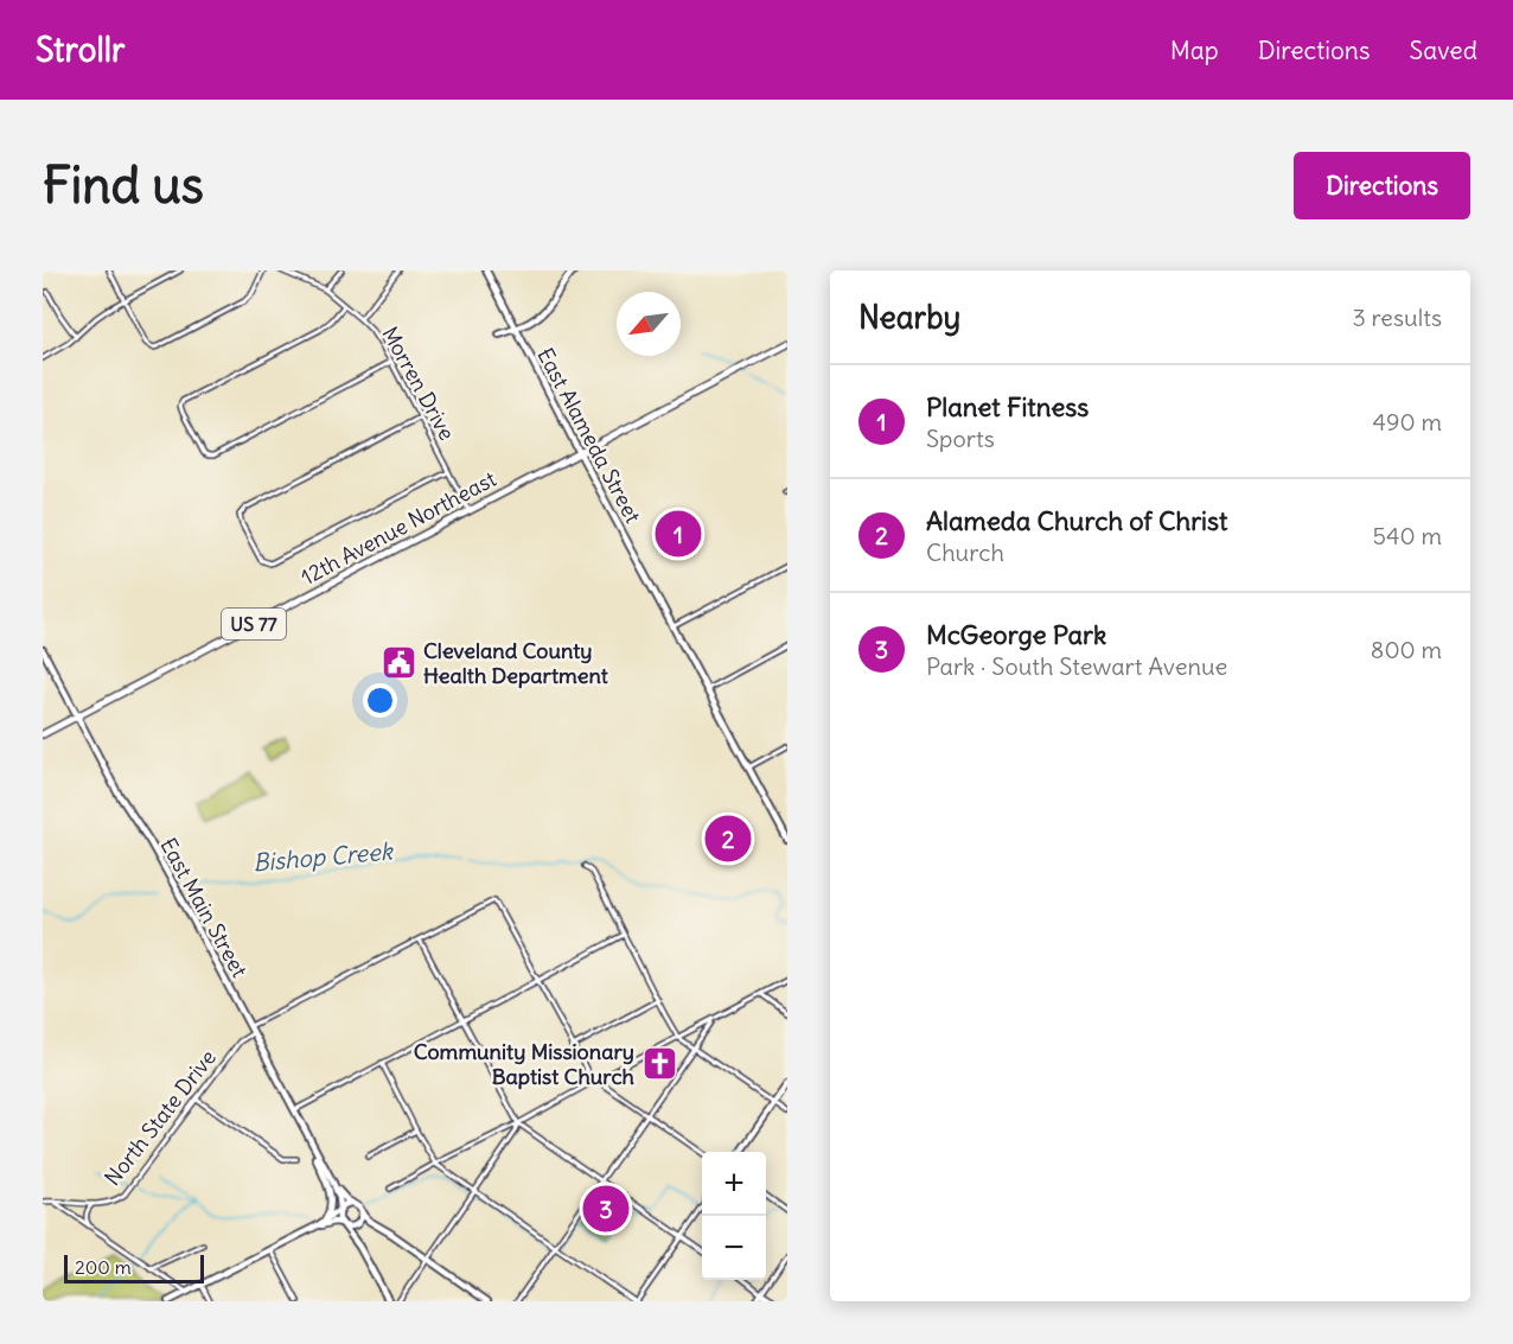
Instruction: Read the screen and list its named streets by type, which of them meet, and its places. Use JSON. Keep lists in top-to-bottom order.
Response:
{
  "streets": {
    "main road": ["12th Avenue Northeast", "US 77"],
    "street": [
      "Morren Drive",
      "East Alameda Street",
      "East Main Street",
      "North State Drive"
    ]
  },
  "crossings": [
    ["Morren Drive", "12th Avenue Northeast"],
    ["East Alameda Street", "12th Avenue Northeast"],
    ["East Alameda Street", "US 77"],
    ["12th Avenue Northeast", "US 77"],
    ["12th Avenue Northeast", "East Main Street"],
    ["East Main Street", "North State Drive"]
  ],
  "water": ["Bishop Creek"],
  "places": {
    "public building": ["Cleveland County Health Department"],
    "church": ["Community Missionary Baptist Church"]
  },
  "scale_bar": "200 m",
  "north": "bottom left",
  "page": {
    "header": "Strollr",
    "nav": ["Map", "Directions", "Saved"],
    "buttons": "Directions",
    "title": "Find us",
    "heading": ["Nearby", "3 results"],
    "list": [
      {
        "mark": "1",
        "name": "Planet Fitness",
        "note": "Sports",
        "value": "490 m"
      },
      {
        "mark": "2",
        "name": "Alameda Church of Christ",
        "note": "Church",
        "value": "540 m"
      },
      {
        "mark": "3",
        "name": "McGeorge Park",
        "note": "Park · South Stewart Avenue",
        "value": "800 m"
      }
    ],
    "pins": ["1", "2", "3"],
    "map_buttons": ["+", "−"],
    "scale": "200 m"
  }
}
